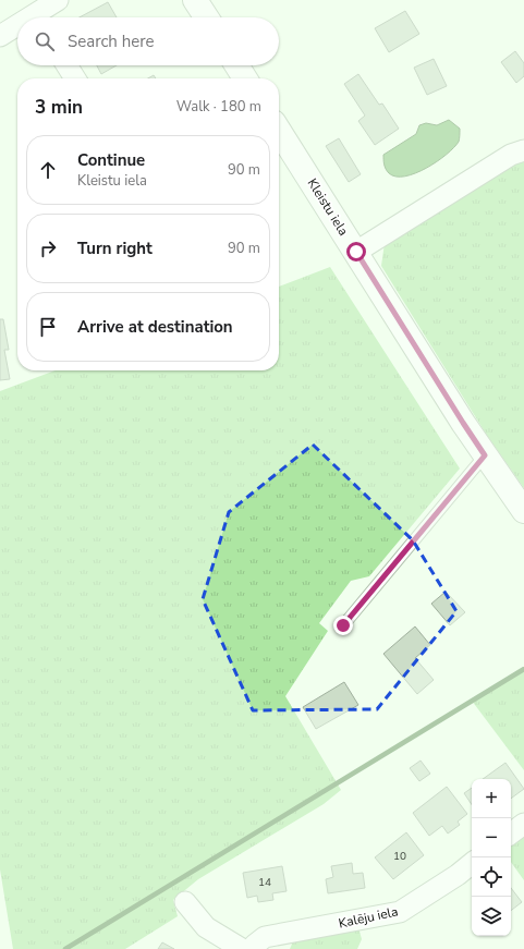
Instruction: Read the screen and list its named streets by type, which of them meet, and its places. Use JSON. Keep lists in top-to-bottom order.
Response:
{
  "streets": {
    "street": ["Kleistu iela", "Kalēju iela"]
  },
  "house_numbers": ["10", "14"],
  "page": {
    "search": "Search here",
    "heading": ["3 min", "Walk · 180 m"],
    "list": [
      ["Continue", "Kleistu iela", "90 m"],
      ["Turn right", "90 m"],
      "Arrive at destination"
    ],
    "map_buttons": ["+", "−"]
  }
}
